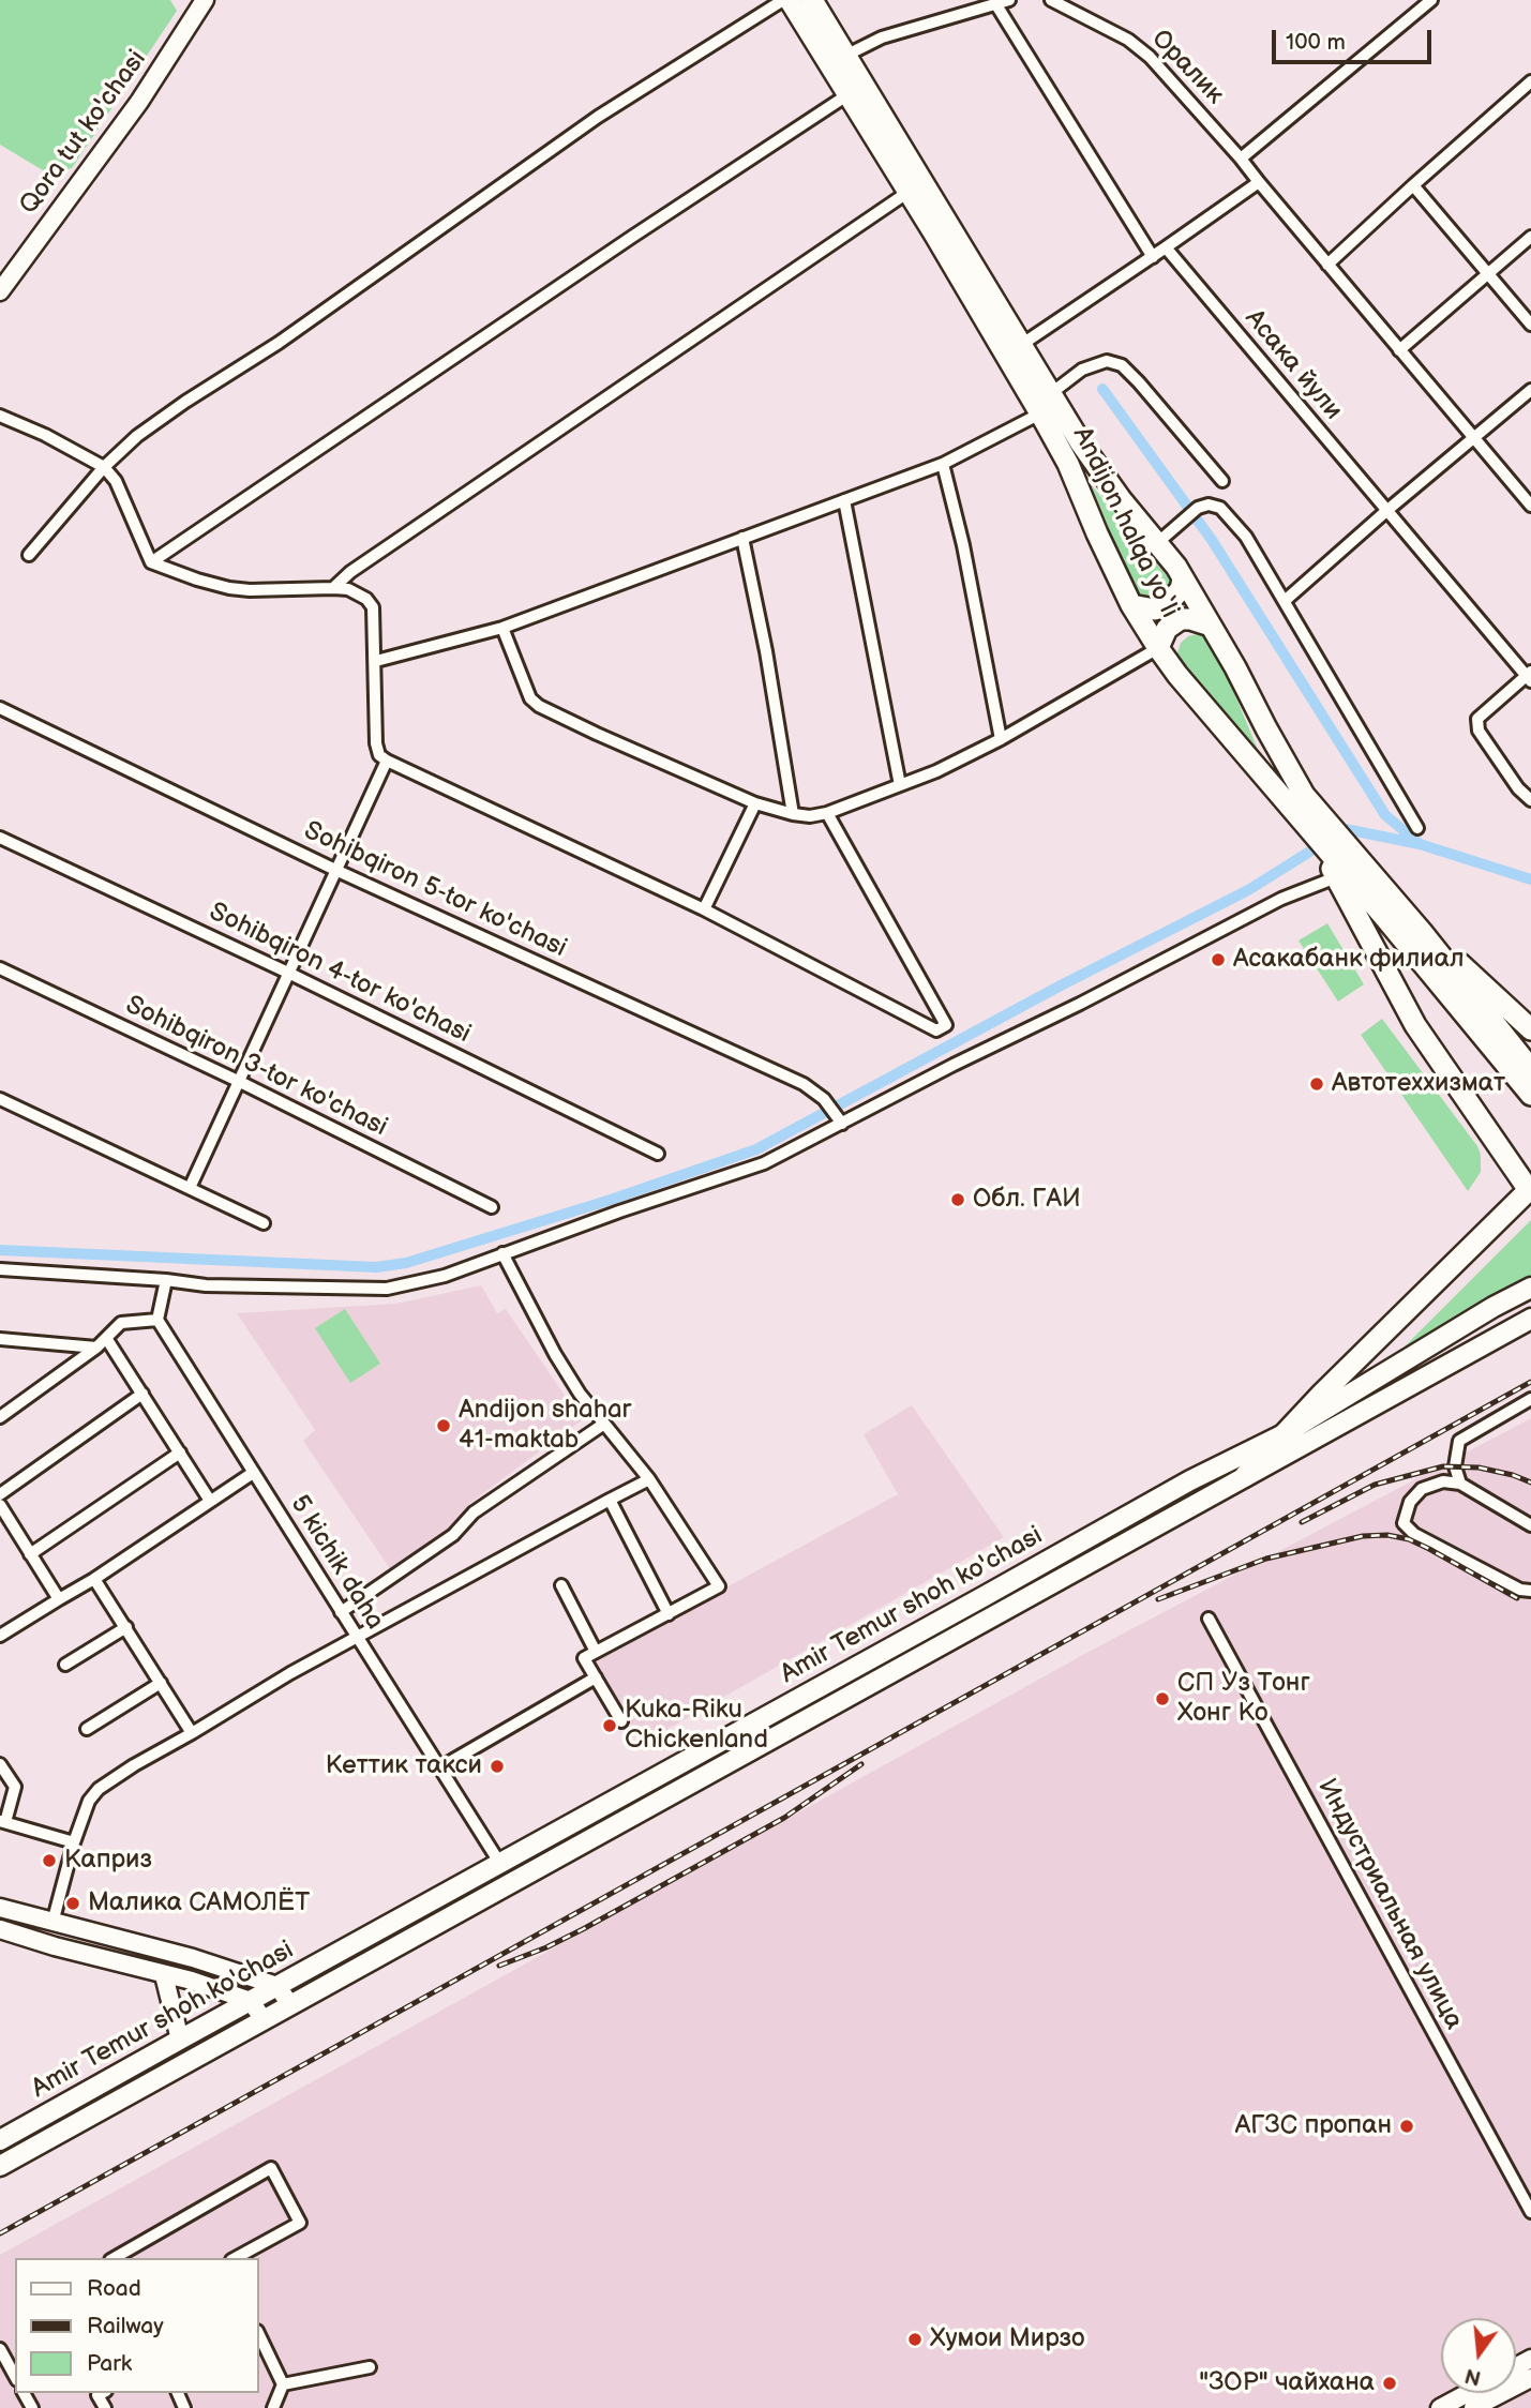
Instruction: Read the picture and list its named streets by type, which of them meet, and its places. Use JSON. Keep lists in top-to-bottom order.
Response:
{
  "streets": {
    "highway": ["Andijon halqa yo‘li"],
    "main road": ["Qora tut ko'chasi", "Amir Temur shoh ko'chasi"],
    "street": [
      "Оралик",
      "Асака йули",
      "Sohibqiron 5-tor ko'chasi",
      "Sohibqiron 4-tor ko'chasi",
      "Sohibqiron 3-tor ko'chasi",
      "5 kichik daha",
      "Индустриальная улица"
    ]
  },
  "crossings": [
    ["5 kichik daha", "Amir Temur shoh ko'chasi"]
  ],
  "places": [
    "Асакабанк филиал",
    "Автотеххизмат",
    "Обл. ГАИ",
    "Andijon shahar 41-maktab",
    "СП Уз Тонг Хонг Ко",
    "Kuka-Riku Chickenland",
    "Кеттик такси",
    "Каприз",
    "Малика САМОЛЁТ",
    "АГЗС пропан",
    "Хумои Мирзо",
    "\"ЗОР\" чайхана"
  ],
  "legend": ["Road", "Railway", "Park"],
  "scale_bar": "100 m",
  "north": "bottom"
}
